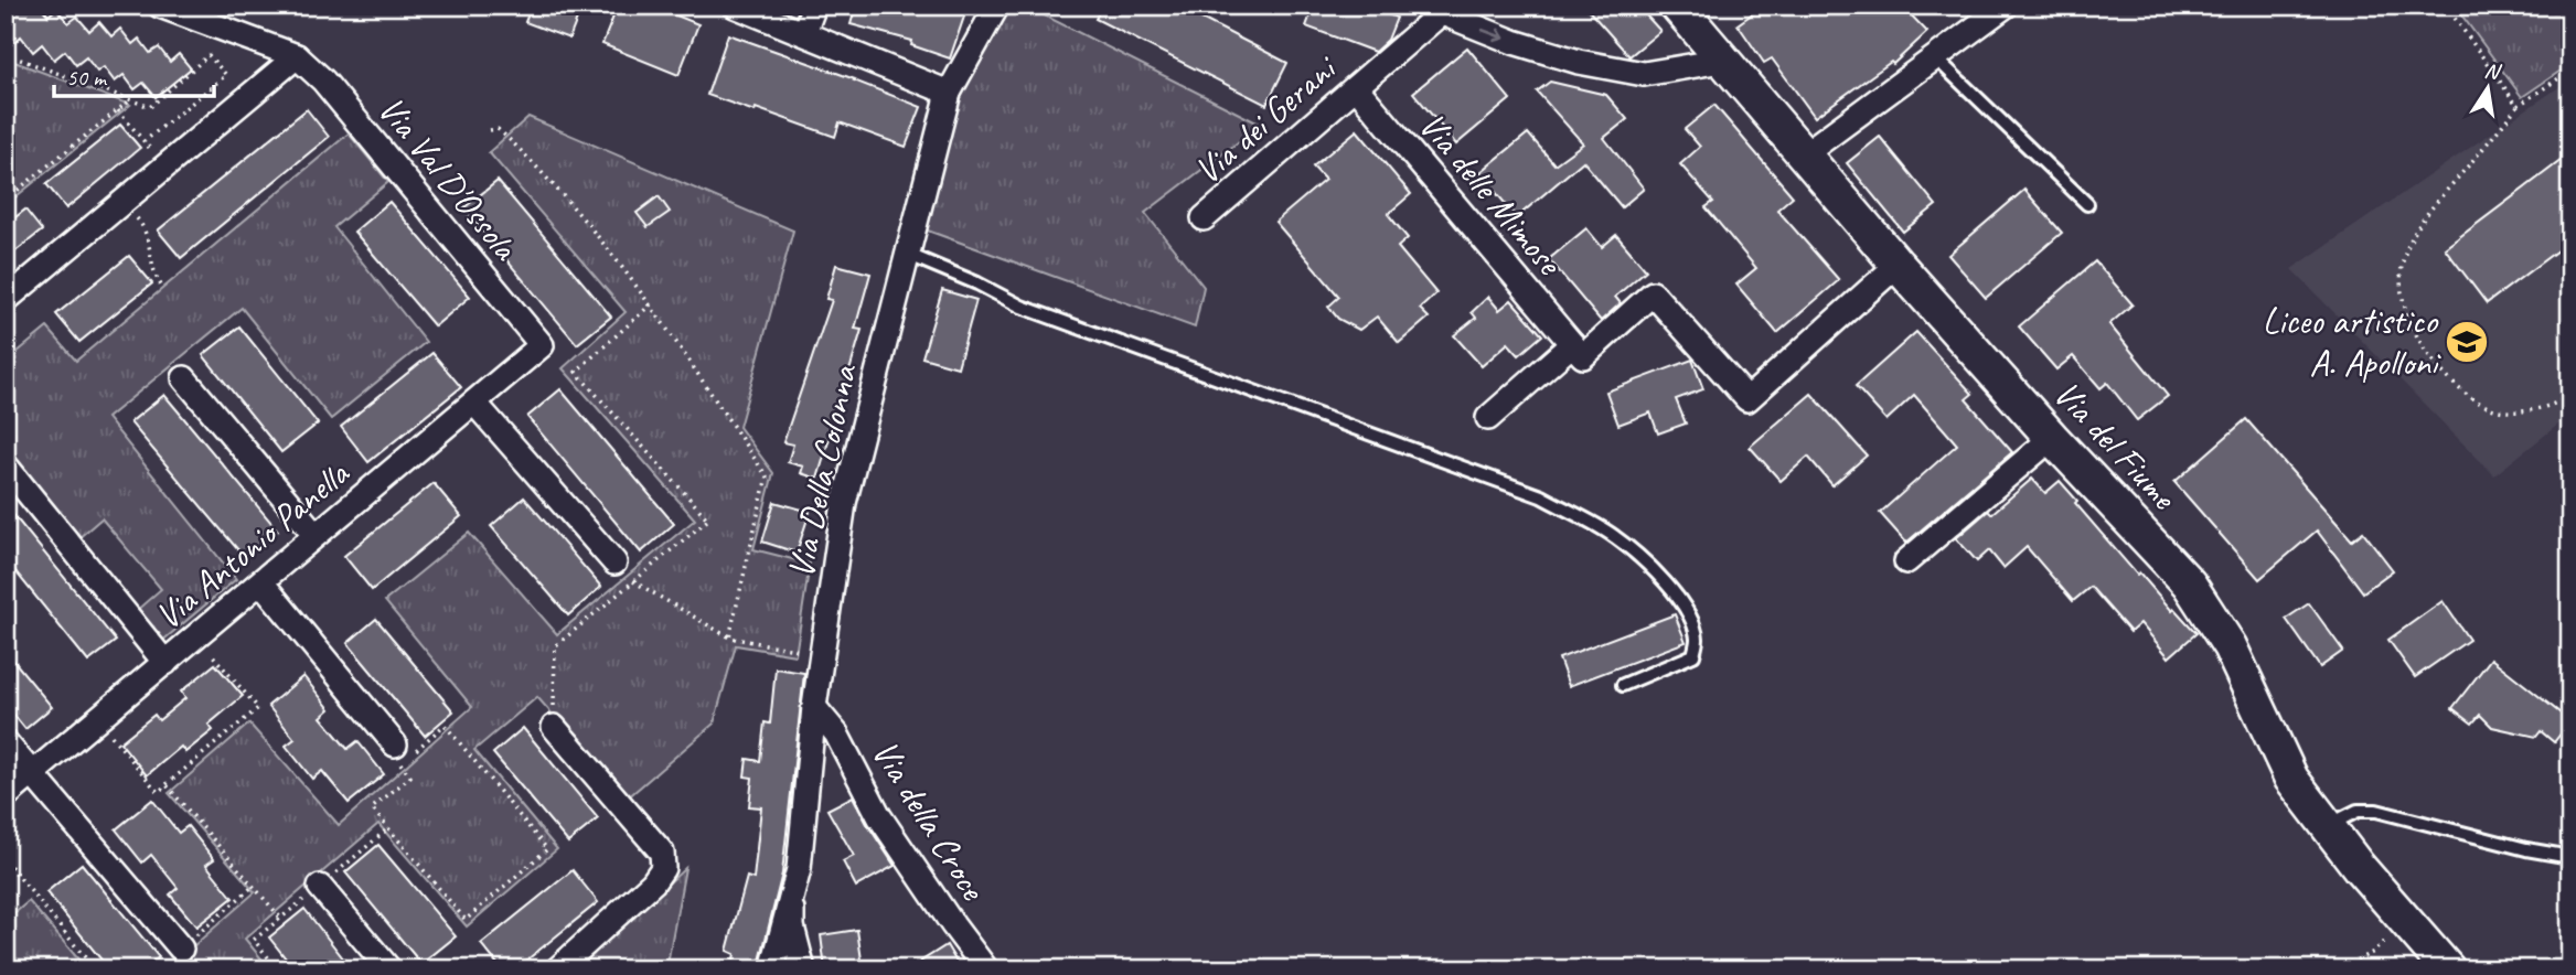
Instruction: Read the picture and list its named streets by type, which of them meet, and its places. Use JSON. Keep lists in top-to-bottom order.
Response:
{
  "streets": {
    "street": [
      "Via dei Gerani",
      "Via Val D'Ossola",
      "Via delle Mimose",
      "Via del Fiume",
      "Via Della Colonna",
      "Via Antonio Panella",
      "Via della Croce"
    ]
  },
  "crossings": [
    ["Via dei Gerani", "Via delle Mimose"],
    ["Via Val D'Ossola", "Via Antonio Panella"],
    ["Via Della Colonna", "Via della Croce"]
  ],
  "places": {
    "school or university": ["Liceo artistico A. Apolloni"]
  },
  "scale_bar": "50 m",
  "north": "top"
}
